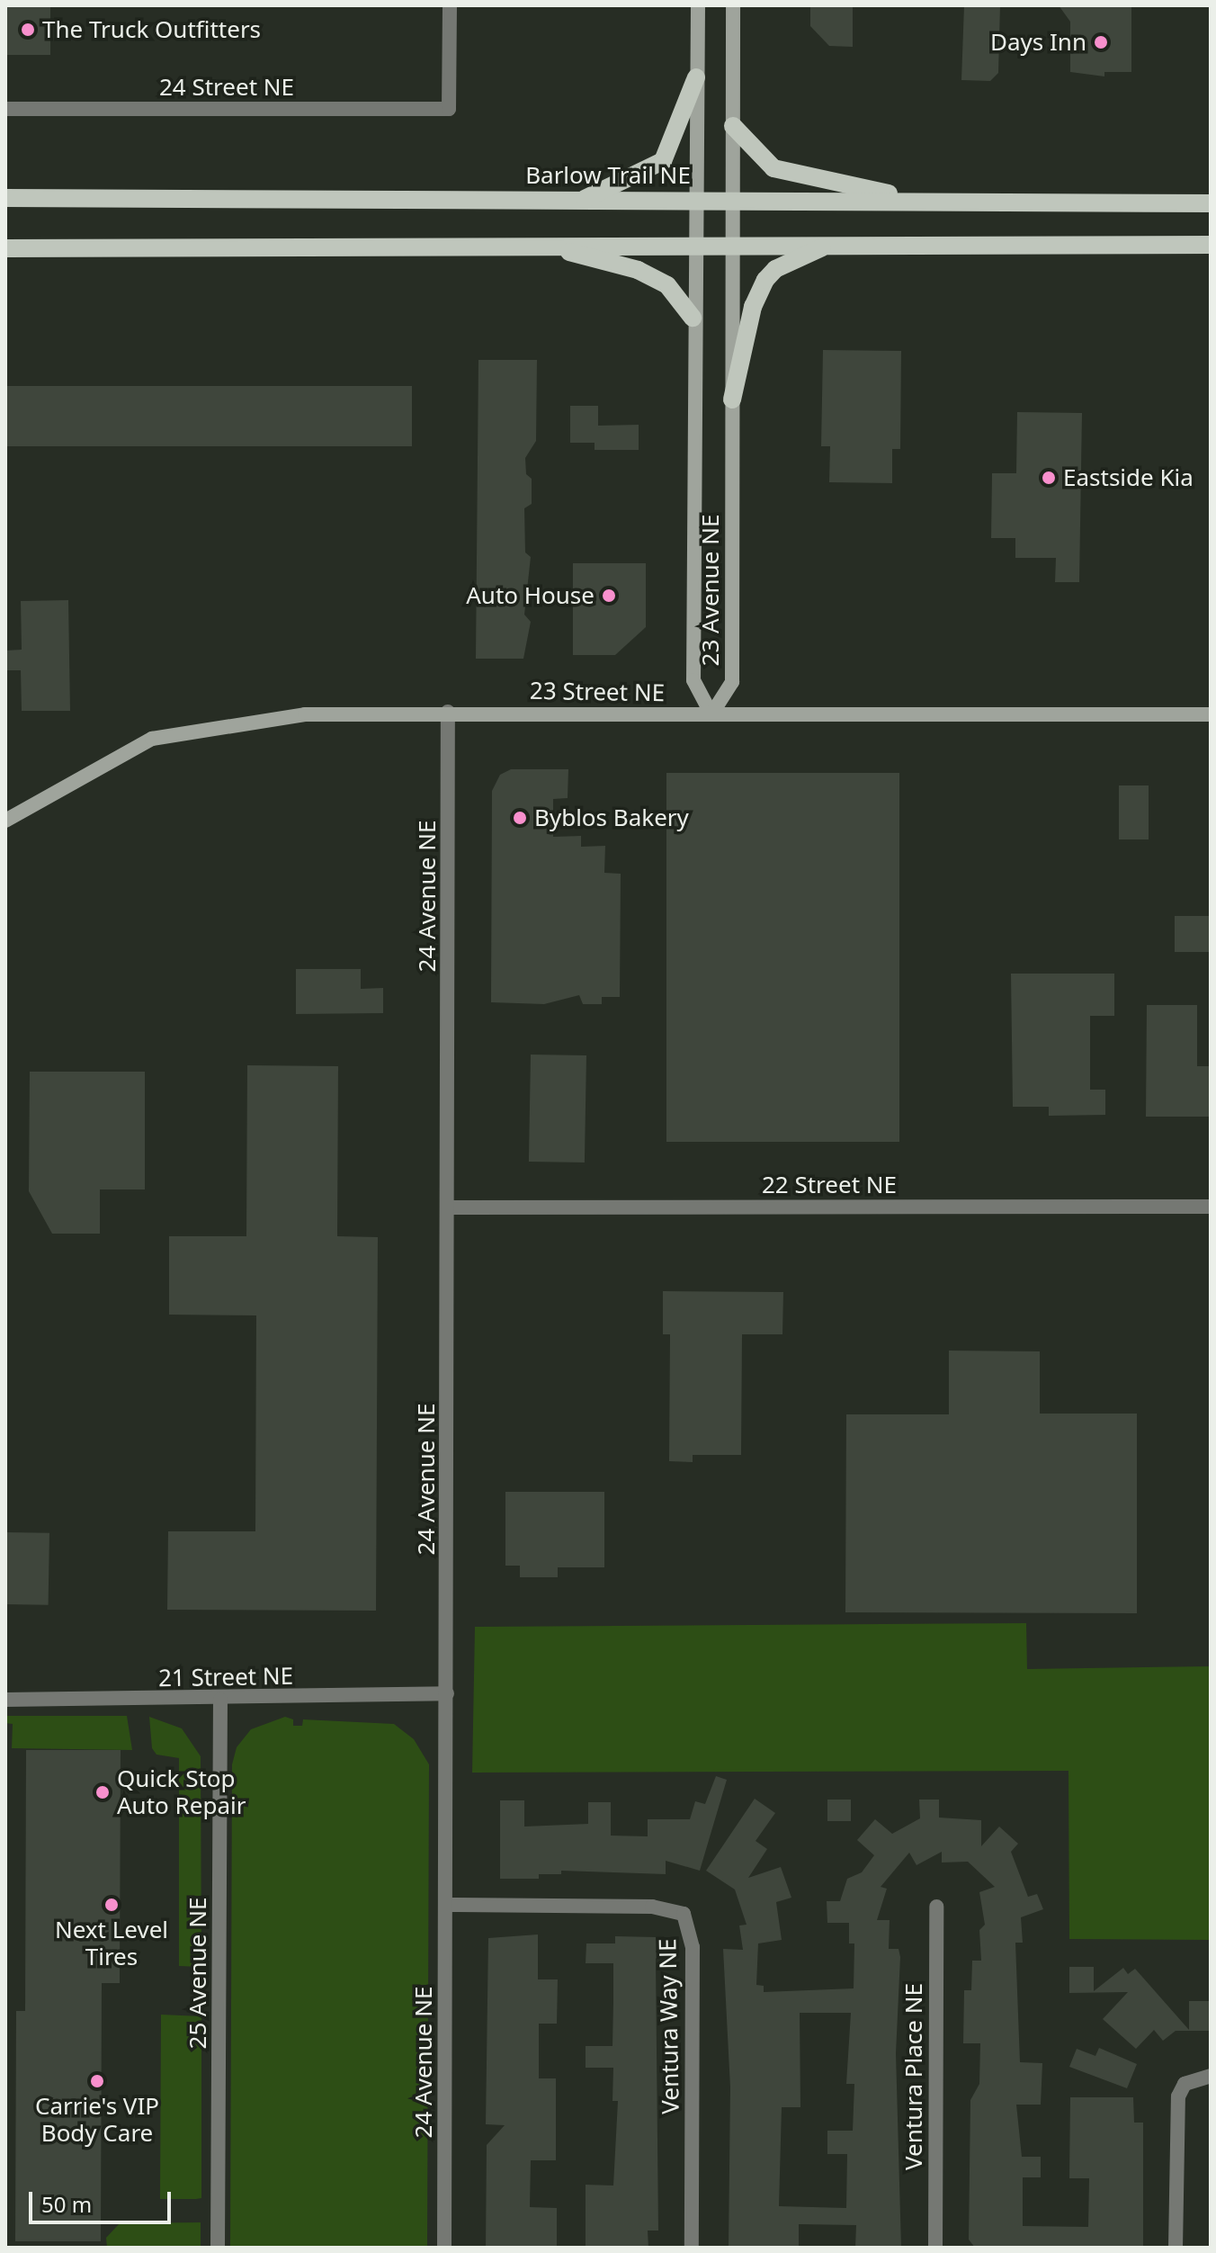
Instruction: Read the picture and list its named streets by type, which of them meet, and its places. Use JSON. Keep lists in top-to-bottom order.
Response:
{
  "streets": {
    "main road": ["Barlow Trail NE"],
    "street": [
      "24 Street NE",
      "23 Avenue NE",
      "23 Street NE",
      "24 Avenue NE",
      "22 Street NE",
      "21 Street NE",
      "25 Avenue NE",
      "Ventura Way NE",
      "Ventura Place NE"
    ]
  },
  "crossings": [
    ["Barlow Trail NE", "23 Avenue NE"],
    ["23 Avenue NE", "23 Street NE"],
    ["23 Street NE", "24 Avenue NE"],
    ["24 Avenue NE", "22 Street NE"],
    ["24 Avenue NE", "21 Street NE"],
    ["24 Avenue NE", "Ventura Way NE"],
    ["21 Street NE", "25 Avenue NE"]
  ],
  "places": [
    "The Truck Outfitters",
    "Days Inn",
    "Eastside Kia",
    "Auto House",
    "Byblos Bakery",
    "Quick Stop Auto Repair",
    "Next Level Tires",
    "Carrie's VIP Body Care"
  ],
  "scale_bar": "50 m"
}
